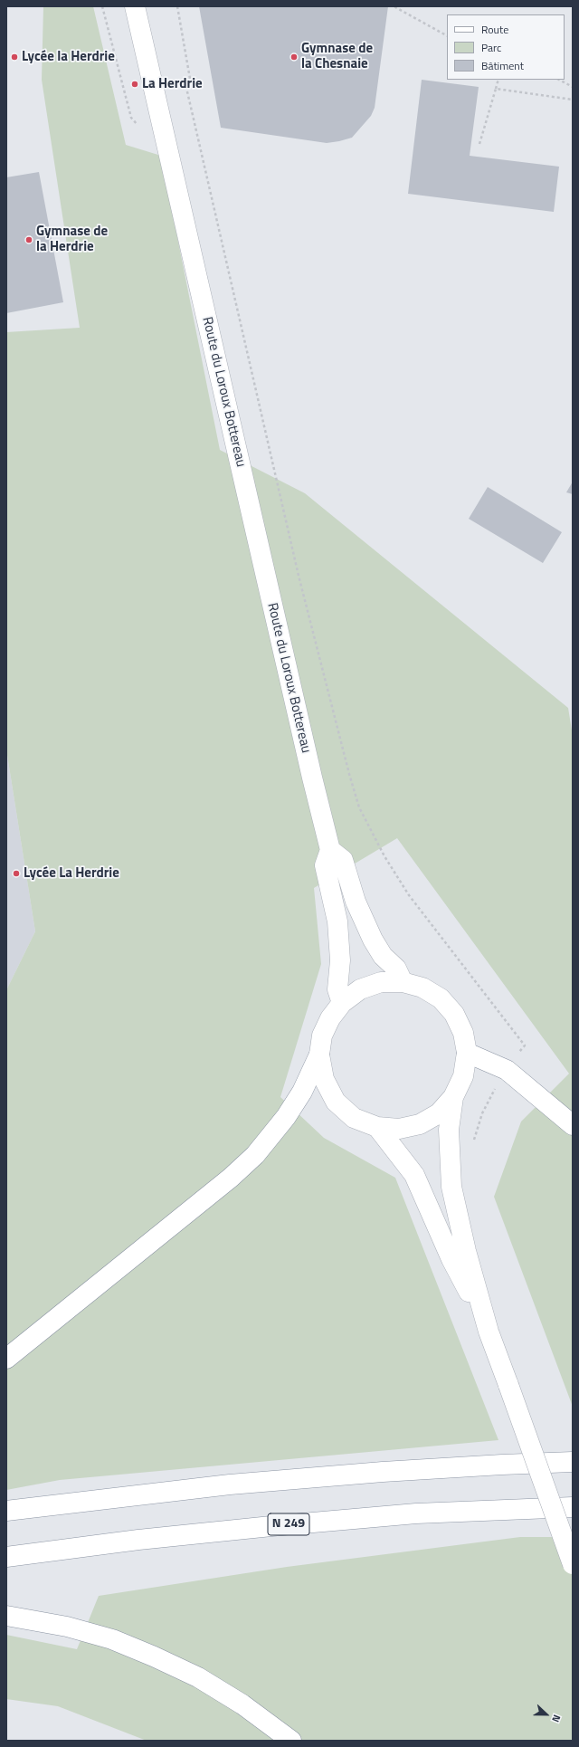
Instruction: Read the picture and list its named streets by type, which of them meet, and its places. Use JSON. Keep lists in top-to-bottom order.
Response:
{
  "streets": {
    "main road": ["Route du Loroux Bottereau", "N 249"]
  },
  "places": [
    "Lycée la Herdrie",
    "Gymnase de la Chesnaie",
    "La Herdrie",
    "Gymnase de la Herdrie",
    "Lycée La Herdrie"
  ],
  "legend": ["Route", "Parc", "Bâtiment"],
  "north": "right"
}
